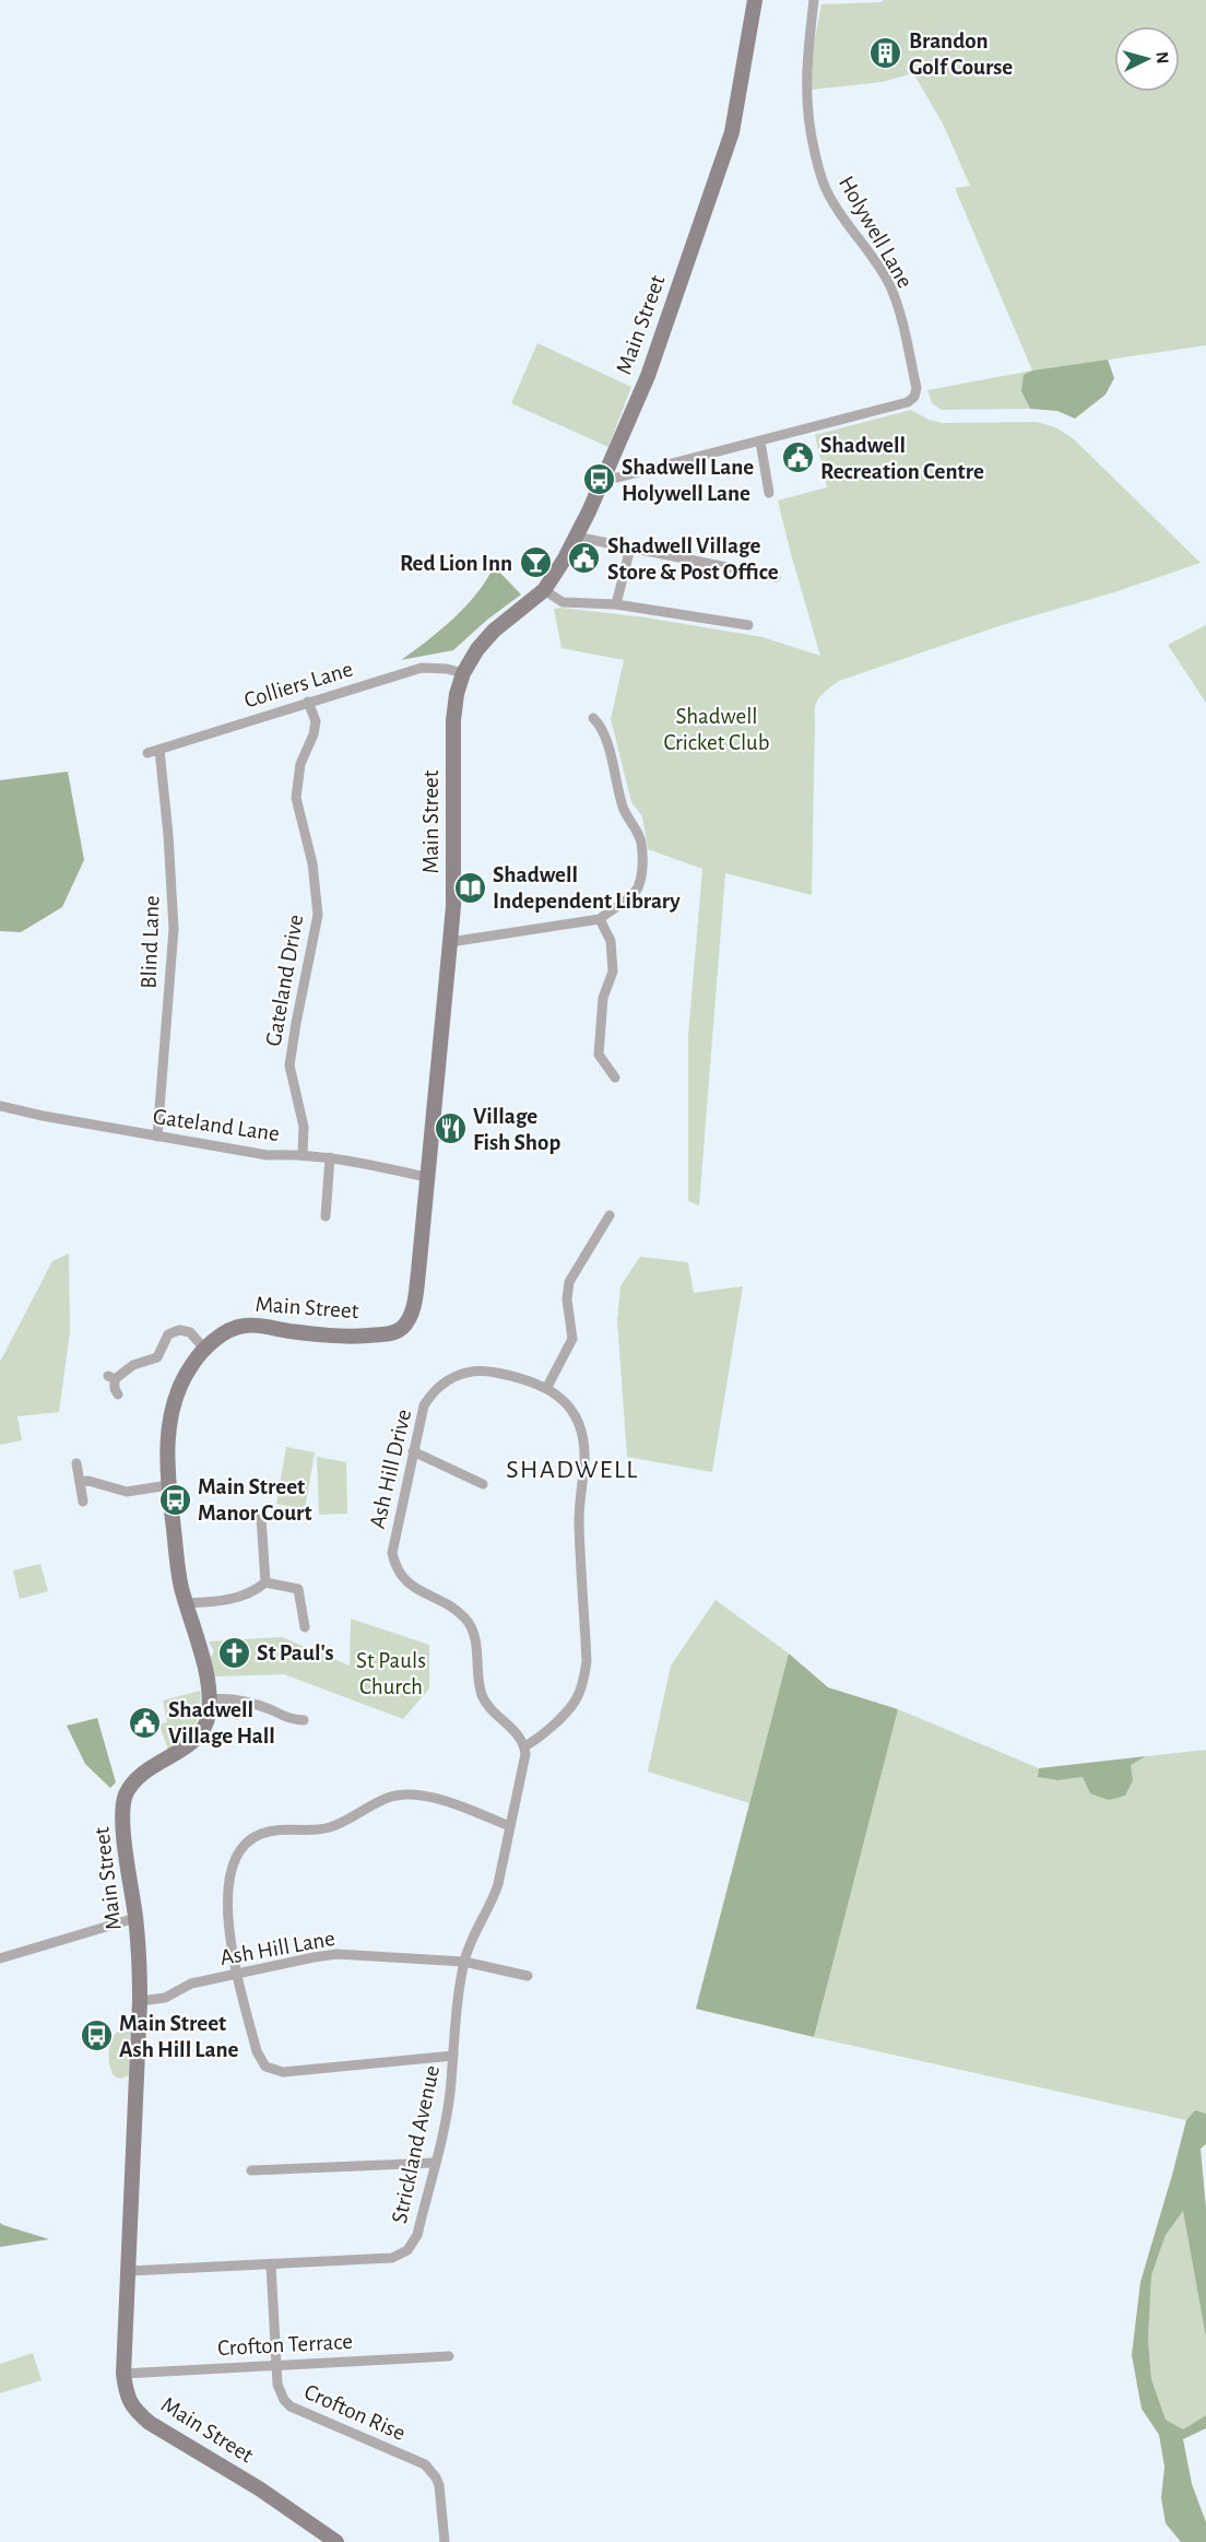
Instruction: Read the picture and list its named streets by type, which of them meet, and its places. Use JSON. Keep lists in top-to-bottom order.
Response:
{
  "streets": {
    "street": [
      "Holywell Lane",
      "Main Street",
      "Colliers Lane",
      "Blind Lane",
      "Gateland Drive",
      "Gateland Lane",
      "Ash Hill Drive",
      "Ash Hill Lane",
      "Strickland Avenue",
      "Crofton Terrace",
      "Crofton Rise"
    ]
  },
  "crossings": [
    ["Holywell Lane", "Main Street"],
    ["Main Street", "Colliers Lane"],
    ["Main Street", "Gateland Lane"],
    ["Main Street", "Ash Hill Lane"],
    ["Main Street", "Strickland Avenue"],
    ["Main Street", "Crofton Terrace"],
    ["Colliers Lane", "Blind Lane"],
    ["Colliers Lane", "Gateland Drive"],
    ["Blind Lane", "Gateland Lane"],
    ["Gateland Drive", "Gateland Lane"],
    ["Ash Hill Lane", "Strickland Avenue"],
    ["Strickland Avenue", "Crofton Rise"],
    ["Crofton Terrace", "Crofton Rise"]
  ],
  "districts": ["SHADWELL"],
  "parks": ["Shadwell Cricket Club", "St Pauls Church"],
  "places": {
    "building": ["Brandon Golf Course"],
    "public building": ["Shadwell Recreation Centre", "Shadwell Village Store & Post Office", "Shadwell Village Hall"],
    "bus stop": ["Shadwell Lane Holywell Lane", "Main Street Manor Court", "Main Street Ash Hill Lane"],
    "bar": ["Red Lion Inn"],
    "library": ["Shadwell Independent Library"],
    "restaurant": ["Village Fish Shop"],
    "church": ["St Paul's"]
  },
  "north": "right"
}
